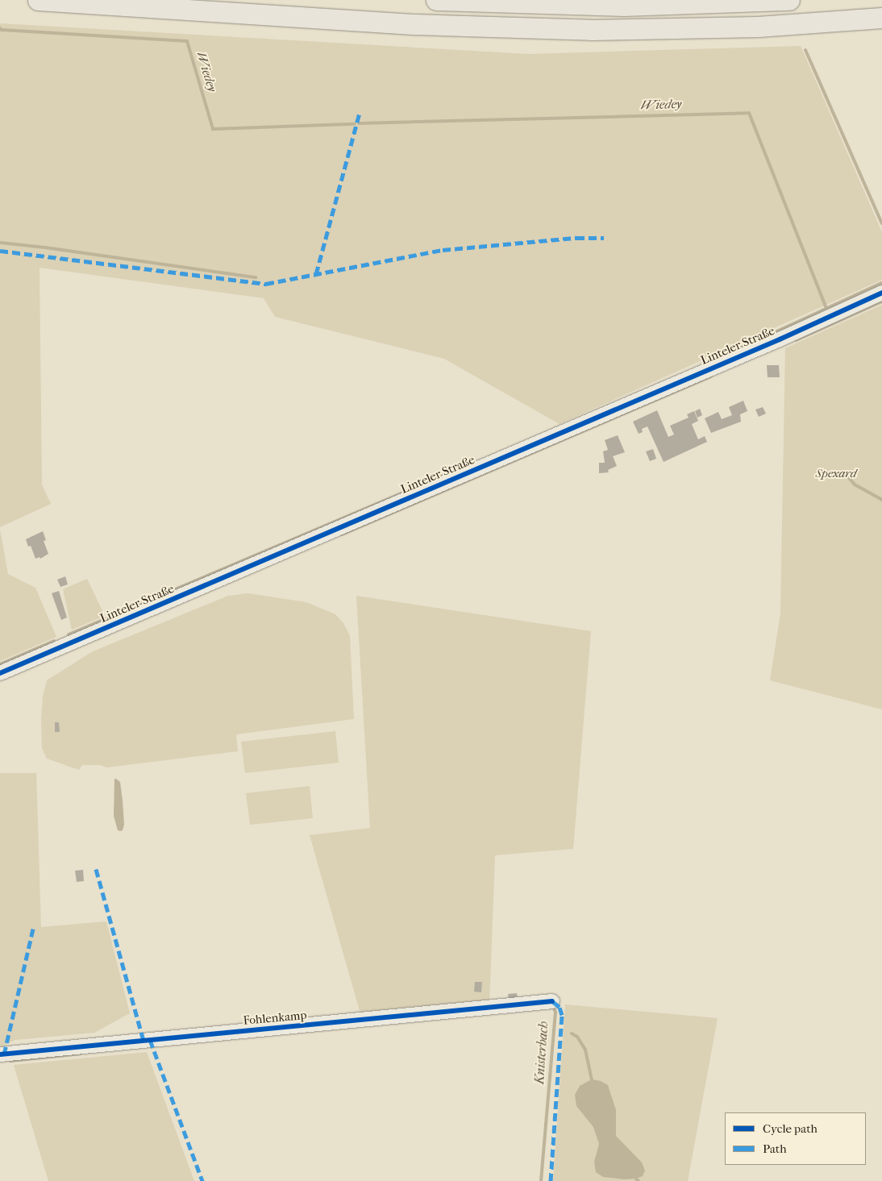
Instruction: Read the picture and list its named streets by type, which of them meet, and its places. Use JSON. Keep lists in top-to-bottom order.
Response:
{
  "streets": {
    "street": ["Linteler Straße", "Fohlenkamp"]
  },
  "water": ["Wiedey", "Knisterbach"],
  "parks": ["Spexard"],
  "legend": ["Cycle path", "Path"]
}
